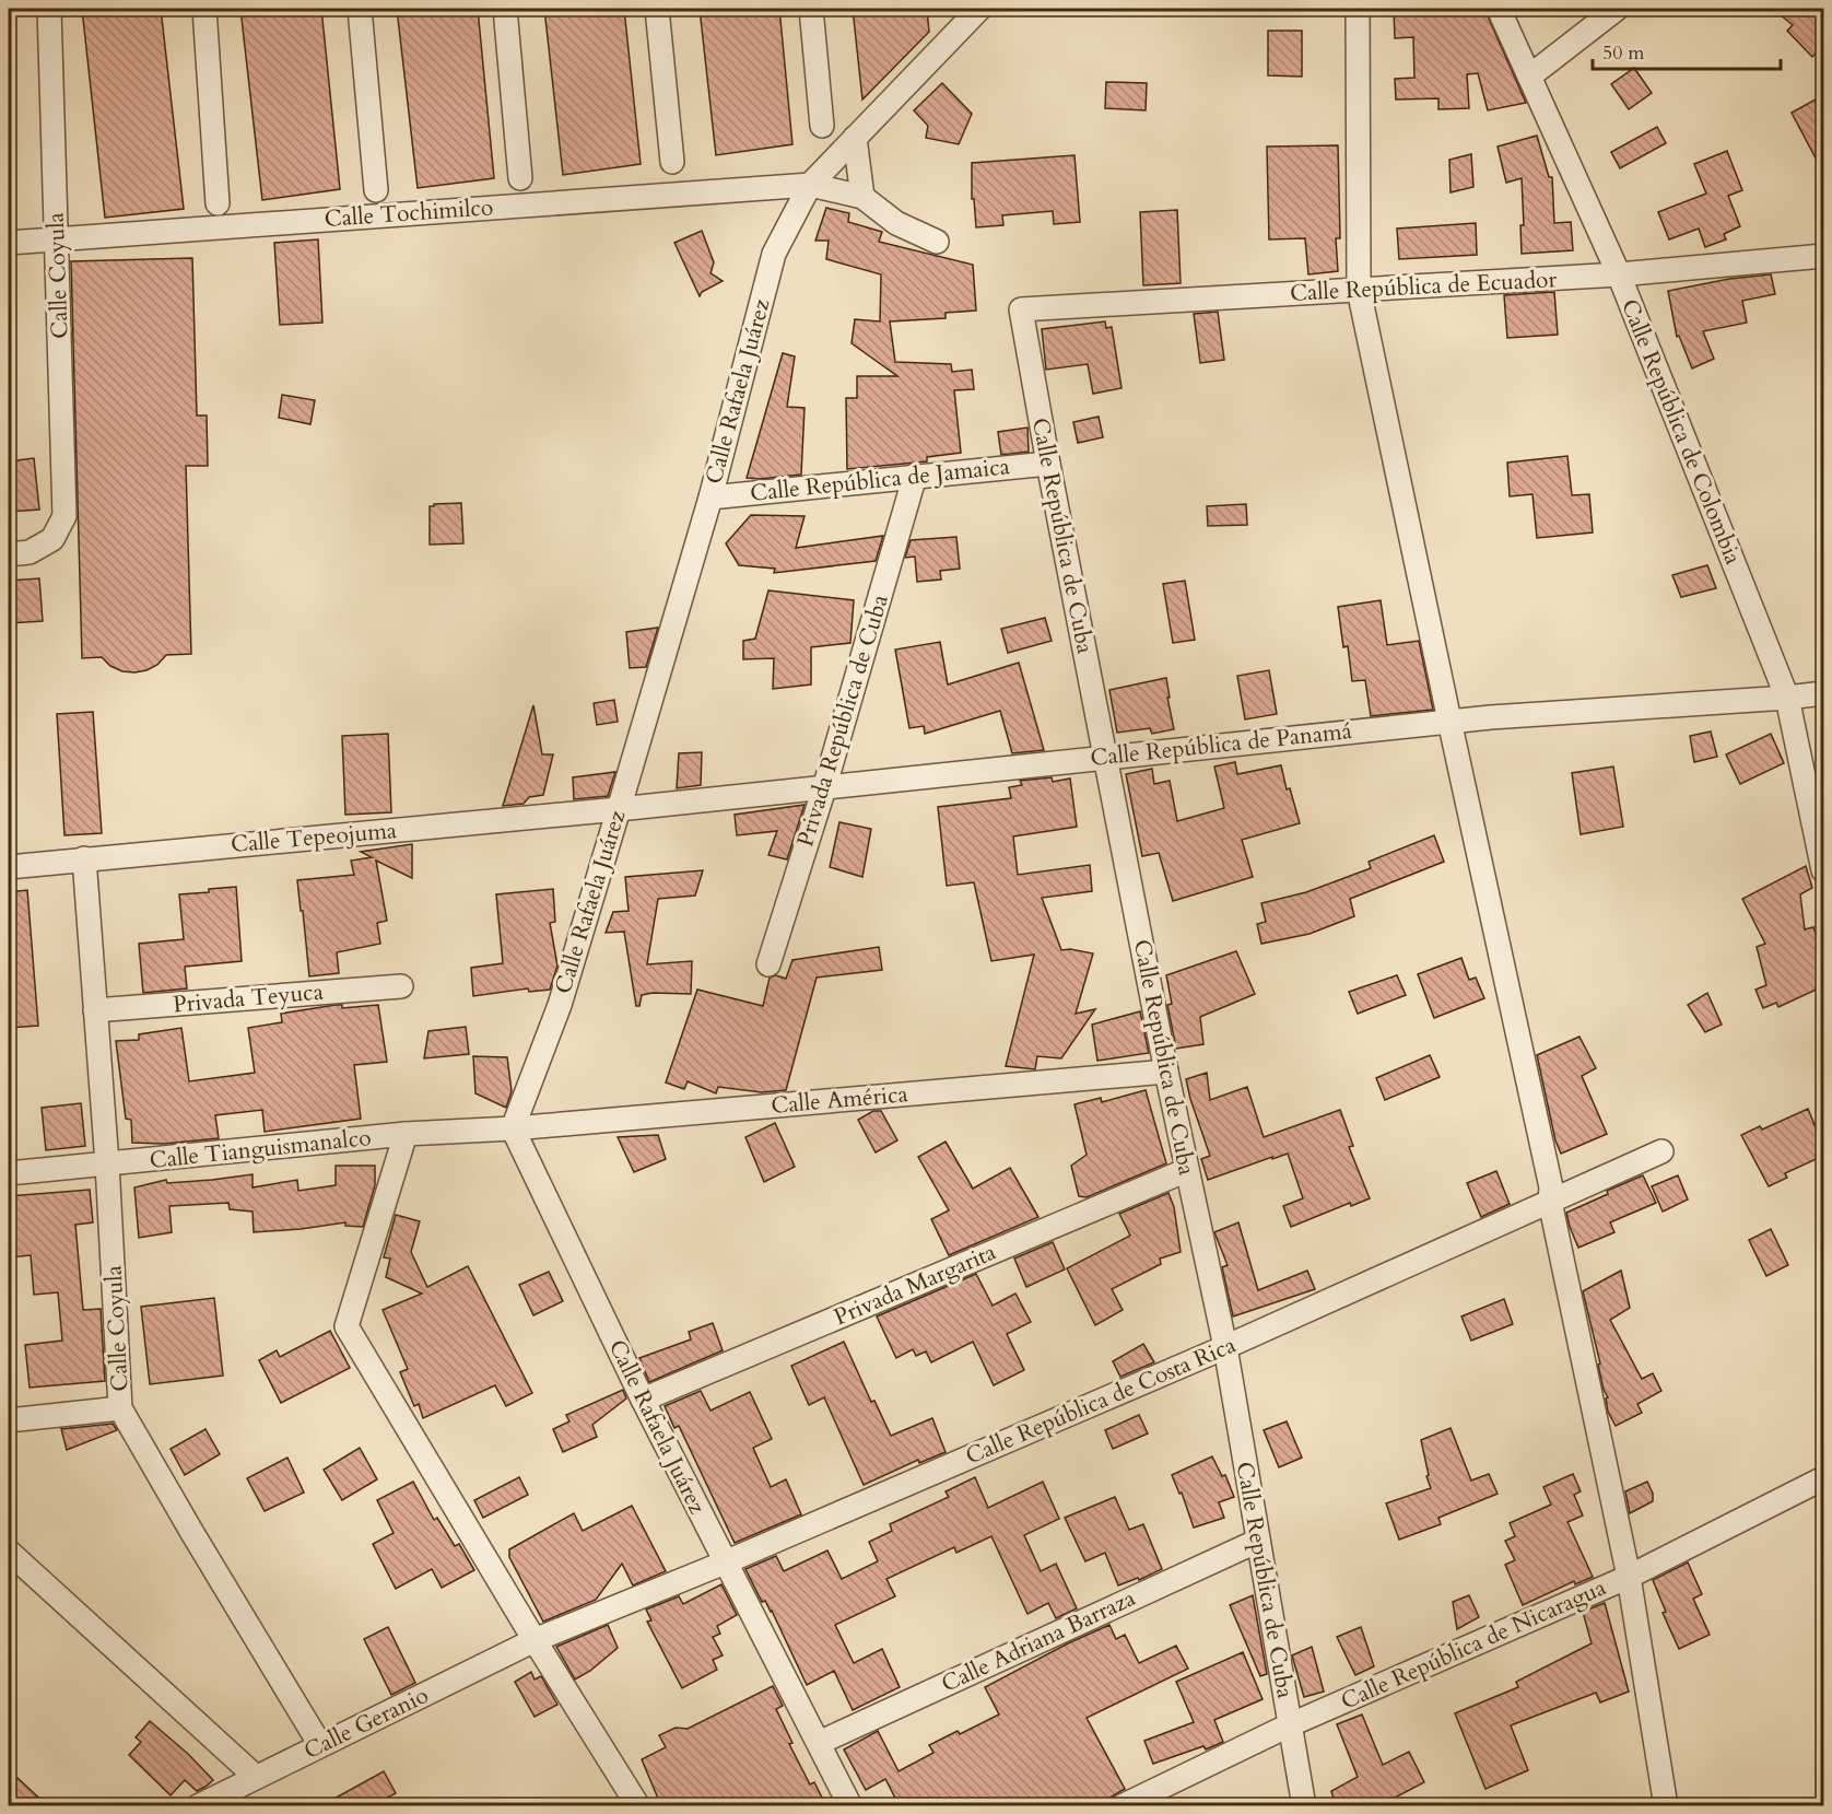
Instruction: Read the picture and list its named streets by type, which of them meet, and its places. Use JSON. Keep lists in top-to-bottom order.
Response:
{
  "streets": {
    "street": [
      "Calle Tochimilco",
      "Calle Coyula",
      "Calle República de Ecuador",
      "Calle Rafaela Juárez",
      "Calle República de Colombia",
      "Calle República de Jamaica",
      "Calle República de Cuba",
      "Privada República de Cuba",
      "Calle República de Panamá",
      "Calle Tepeojuma",
      "Privada Teyuca",
      "Calle América",
      "Calle Tianguismanalco",
      "Privada Margarita",
      "Calle República de Costa Rica",
      "Calle Adriana Barraza",
      "Calle República de Nicaragua",
      "Calle Geranio"
    ]
  },
  "crossings": [
    ["Calle Tochimilco", "Calle Coyula"],
    ["Calle Tochimilco", "Calle Rafaela Juárez"],
    ["Calle Coyula", "Calle Tepeojuma"],
    ["Calle Coyula", "Privada Teyuca"],
    ["Calle Coyula", "Calle Tianguismanalco"],
    ["Calle Coyula", "Calle Geranio"],
    ["Calle República de Ecuador", "Calle República de Colombia"],
    ["Calle República de Ecuador", "Calle República de Cuba"],
    ["Calle Rafaela Juárez", "Calle República de Jamaica"],
    ["Calle Rafaela Juárez", "Calle República de Panamá"],
    ["Calle Rafaela Juárez", "Calle Tepeojuma"],
    ["Calle Rafaela Juárez", "Calle América"],
    ["Calle Rafaela Juárez", "Calle Tianguismanalco"],
    ["Calle Rafaela Juárez", "Privada Margarita"],
    ["Calle Rafaela Juárez", "Calle República de Costa Rica"],
    ["Calle Rafaela Juárez", "Calle Adriana Barraza"],
    ["Calle República de Colombia", "Calle República de Panamá"],
    ["Calle República de Jamaica", "Calle República de Cuba"],
    ["Calle República de Jamaica", "Privada República de Cuba"],
    ["Calle República de Cuba", "Calle República de Panamá"],
    ["Calle República de Cuba", "Calle América"],
    ["Calle República de Cuba", "Privada Margarita"],
    ["Calle República de Cuba", "Calle República de Costa Rica"],
    ["Calle República de Cuba", "Calle Adriana Barraza"],
    ["Calle República de Cuba", "Calle República de Nicaragua"],
    ["Privada República de Cuba", "Calle República de Panamá"],
    ["Calle República de Panamá", "Calle Tepeojuma"],
    ["Calle América", "Calle Tianguismanalco"],
    ["Calle República de Costa Rica", "Calle Geranio"]
  ],
  "scale_bar": "50 m"
}
